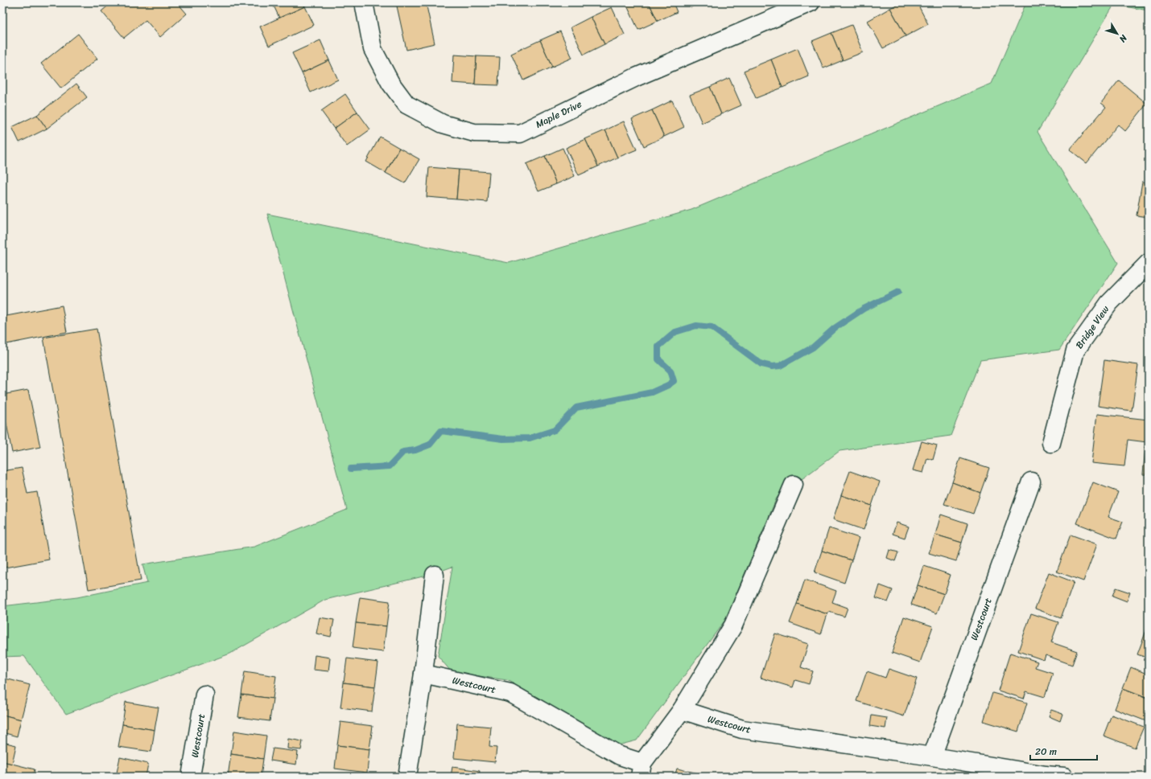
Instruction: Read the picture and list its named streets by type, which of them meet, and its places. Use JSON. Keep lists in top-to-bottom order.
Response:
{
  "streets": {
    "street": ["Maple Drive", "Bridge View", "Westcourt"]
  },
  "scale_bar": "20 m",
  "north": "bottom right"
}
